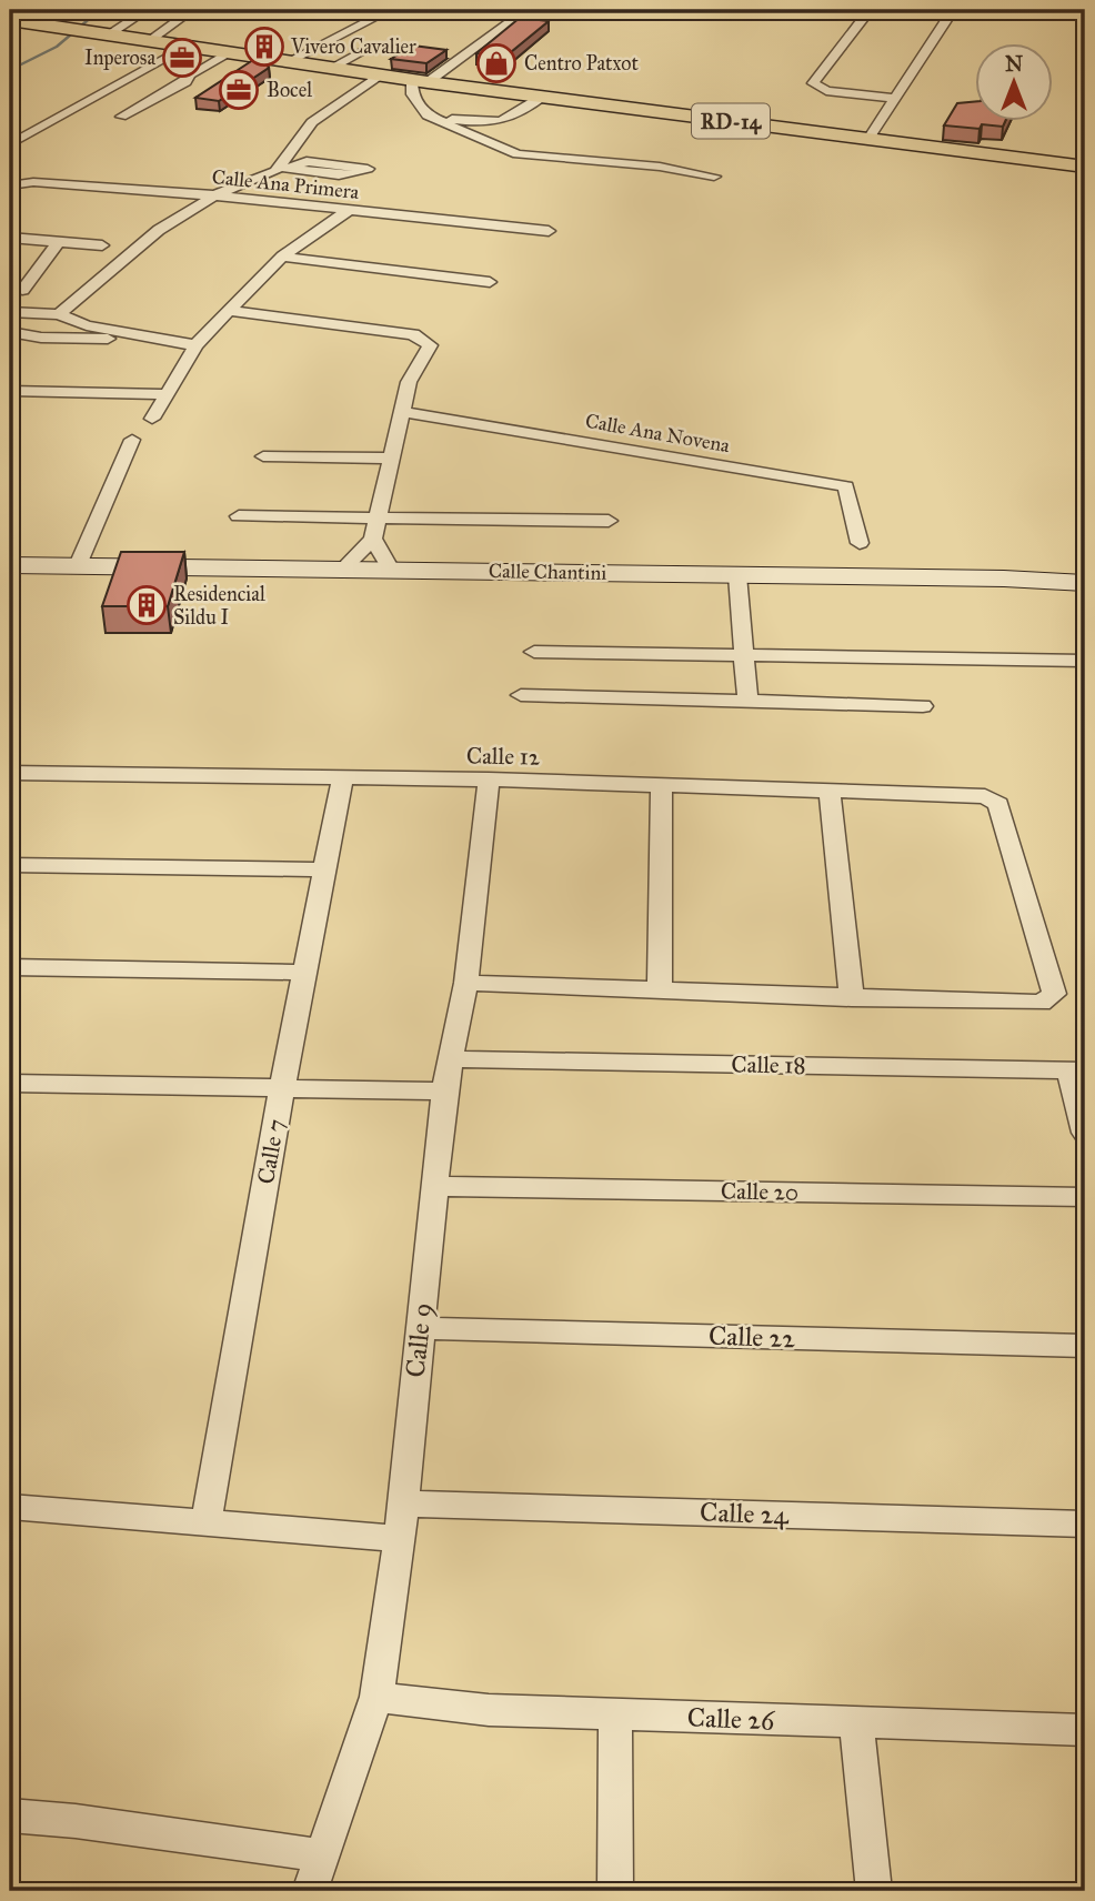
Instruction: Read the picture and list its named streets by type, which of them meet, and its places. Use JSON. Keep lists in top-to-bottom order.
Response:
{
  "streets": {
    "main road": ["RD-14"],
    "street": [
      "Calle Ana Primera",
      "Calle Ana Novena",
      "Calle Chantini",
      "Calle 12",
      "Calle 18",
      "Calle 7",
      "Calle 20",
      "Calle 22",
      "Calle 9",
      "Calle 24",
      "Calle 26"
    ]
  },
  "crossings": [
    ["Calle 12", "Calle 7"],
    ["Calle 12", "Calle 9"],
    ["Calle 18", "Calle 9"],
    ["Calle 20", "Calle 9"],
    ["Calle 22", "Calle 9"],
    ["Calle 9", "Calle 24"],
    ["Calle 9", "Calle 26"]
  ],
  "places": {
    "building": ["Vivero Cavalier", "Residencial Sildu I"],
    "office": ["Inperosa", "Bocel"],
    "shop": ["Centro Patxot"]
  },
  "north": "top"
}
